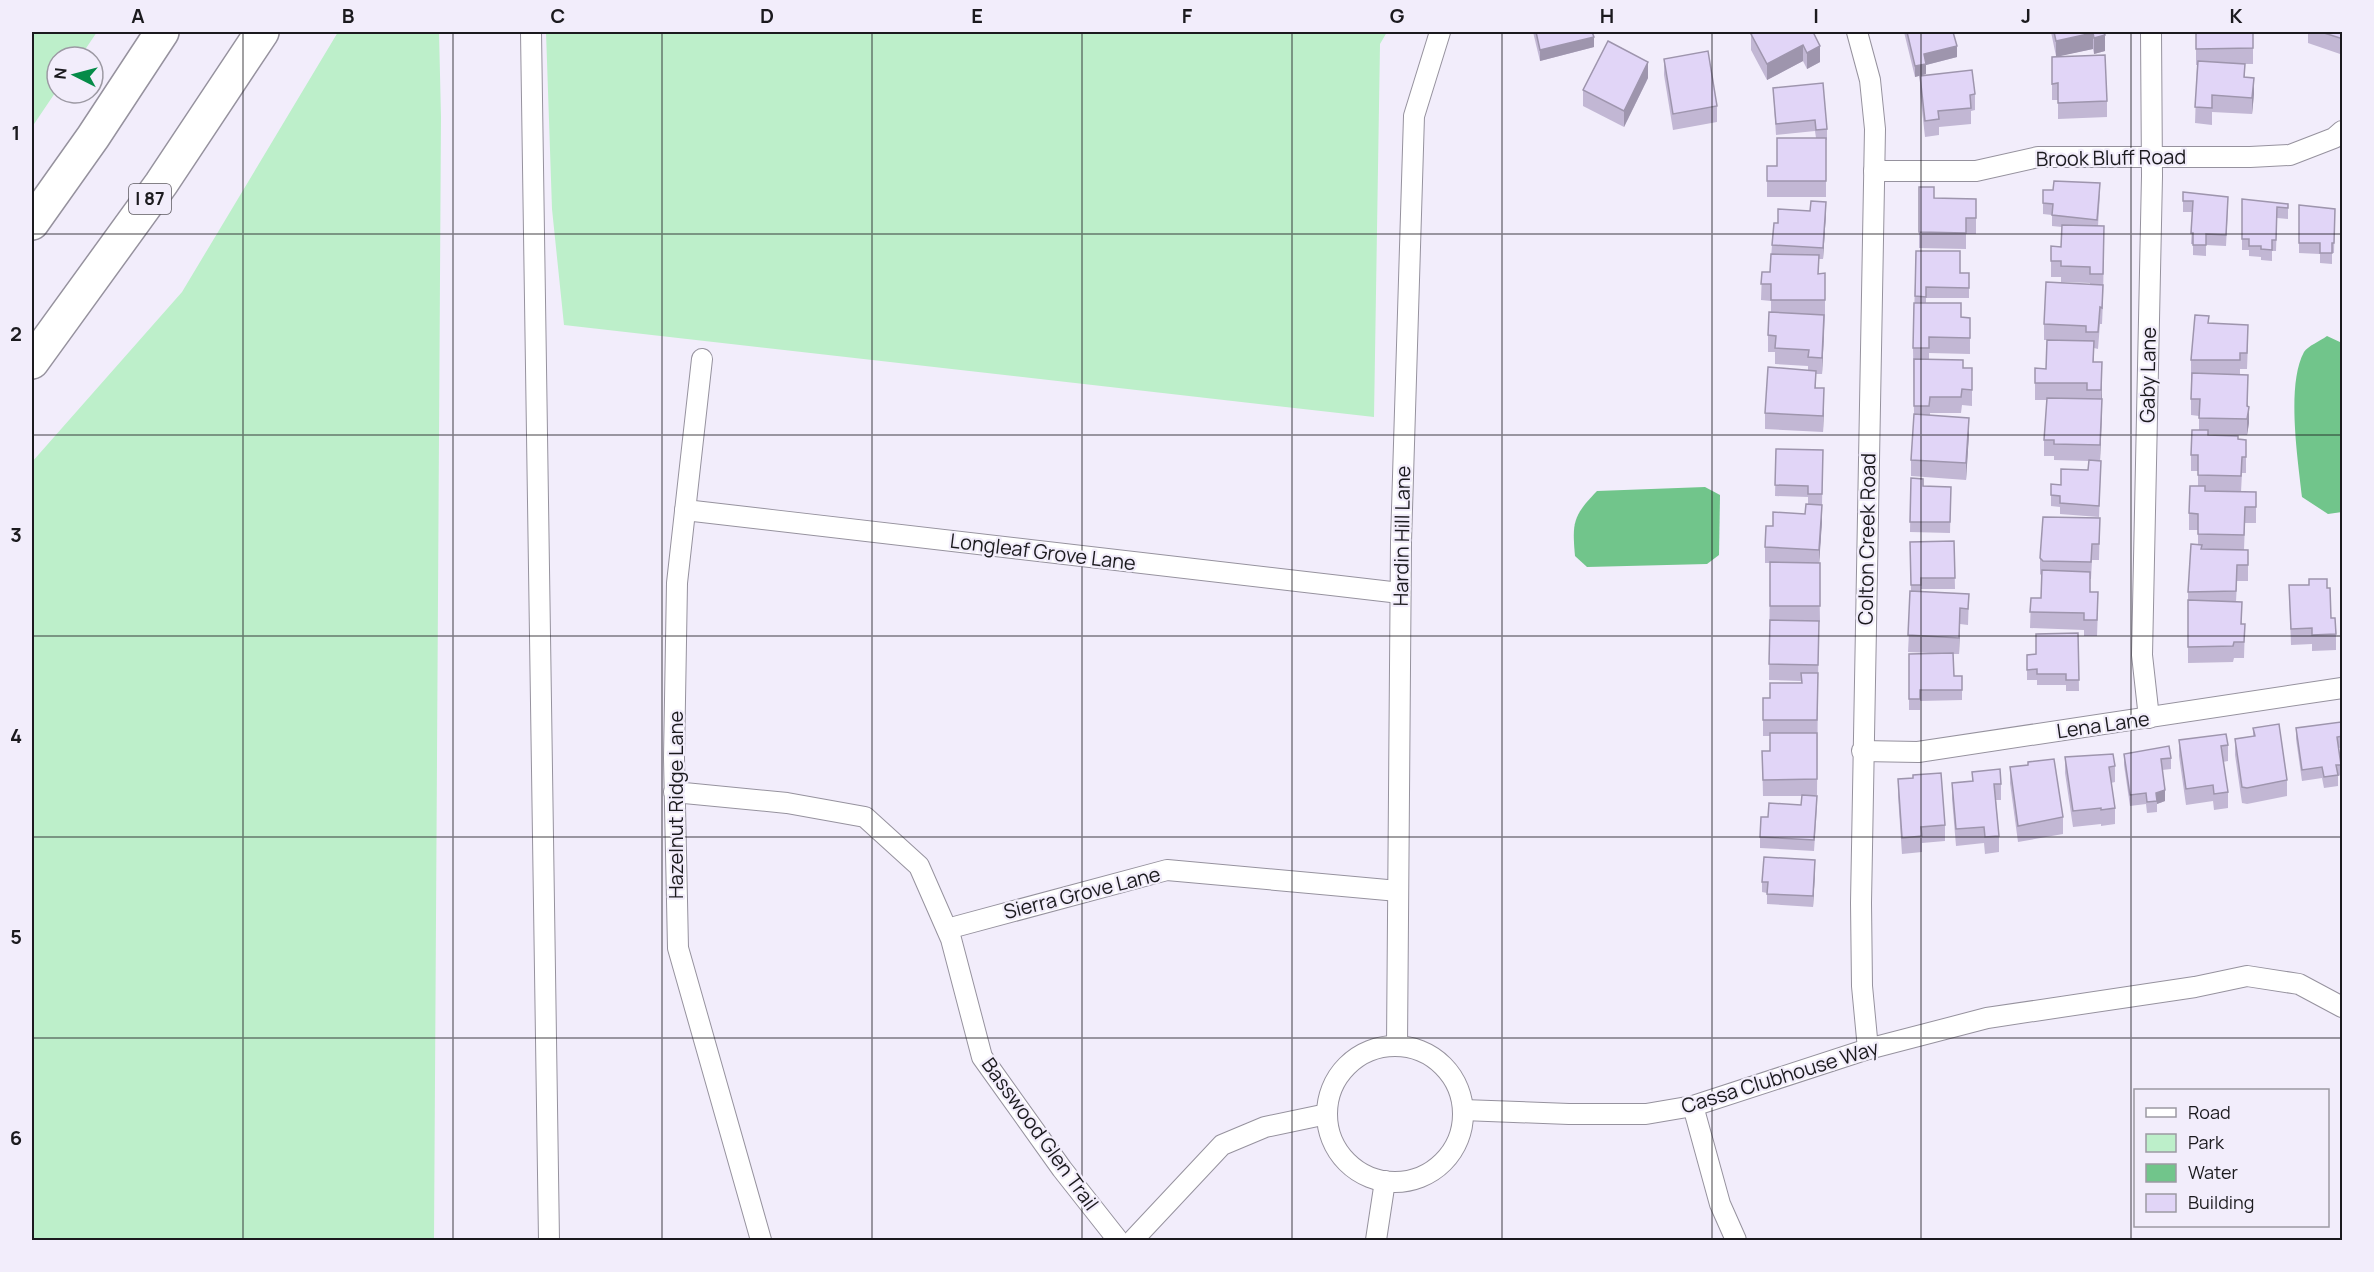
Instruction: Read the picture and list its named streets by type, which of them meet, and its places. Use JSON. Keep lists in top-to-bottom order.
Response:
{
  "streets": {
    "highway": ["I 87"],
    "street": [
      "Brook Bluff Road",
      "Gaby Lane",
      "Hardin Hill Lane",
      "Colton Creek Road",
      "Longleaf Grove Lane",
      "Lena Lane",
      "Hazelnut Ridge Lane",
      "Sierra Grove Lane",
      "Cassa Clubhouse Way",
      "Basswood Glen Trail"
    ]
  },
  "crossings": [
    ["Brook Bluff Road", "Gaby Lane"],
    ["Brook Bluff Road", "Colton Creek Road"],
    ["Gaby Lane", "Lena Lane"],
    ["Hardin Hill Lane", "Longleaf Grove Lane"],
    ["Hardin Hill Lane", "Sierra Grove Lane"],
    ["Hardin Hill Lane", "Cassa Clubhouse Way"],
    ["Colton Creek Road", "Lena Lane"],
    ["Colton Creek Road", "Cassa Clubhouse Way"],
    ["Longleaf Grove Lane", "Hazelnut Ridge Lane"],
    ["Hazelnut Ridge Lane", "Basswood Glen Trail"],
    ["Sierra Grove Lane", "Basswood Glen Trail"]
  ],
  "legend": [
    "Road",
    "Park",
    "Water",
    "Building"
  ],
  "north": "left",
  "grid": {
    "columns": [
      "A",
      "B",
      "C",
      "D",
      "E",
      "F",
      "G",
      "H",
      "I",
      "J",
      "K"
    ],
    "rows": [
      "1",
      "2",
      "3",
      "4",
      "5",
      "6"
    ]
  }
}
